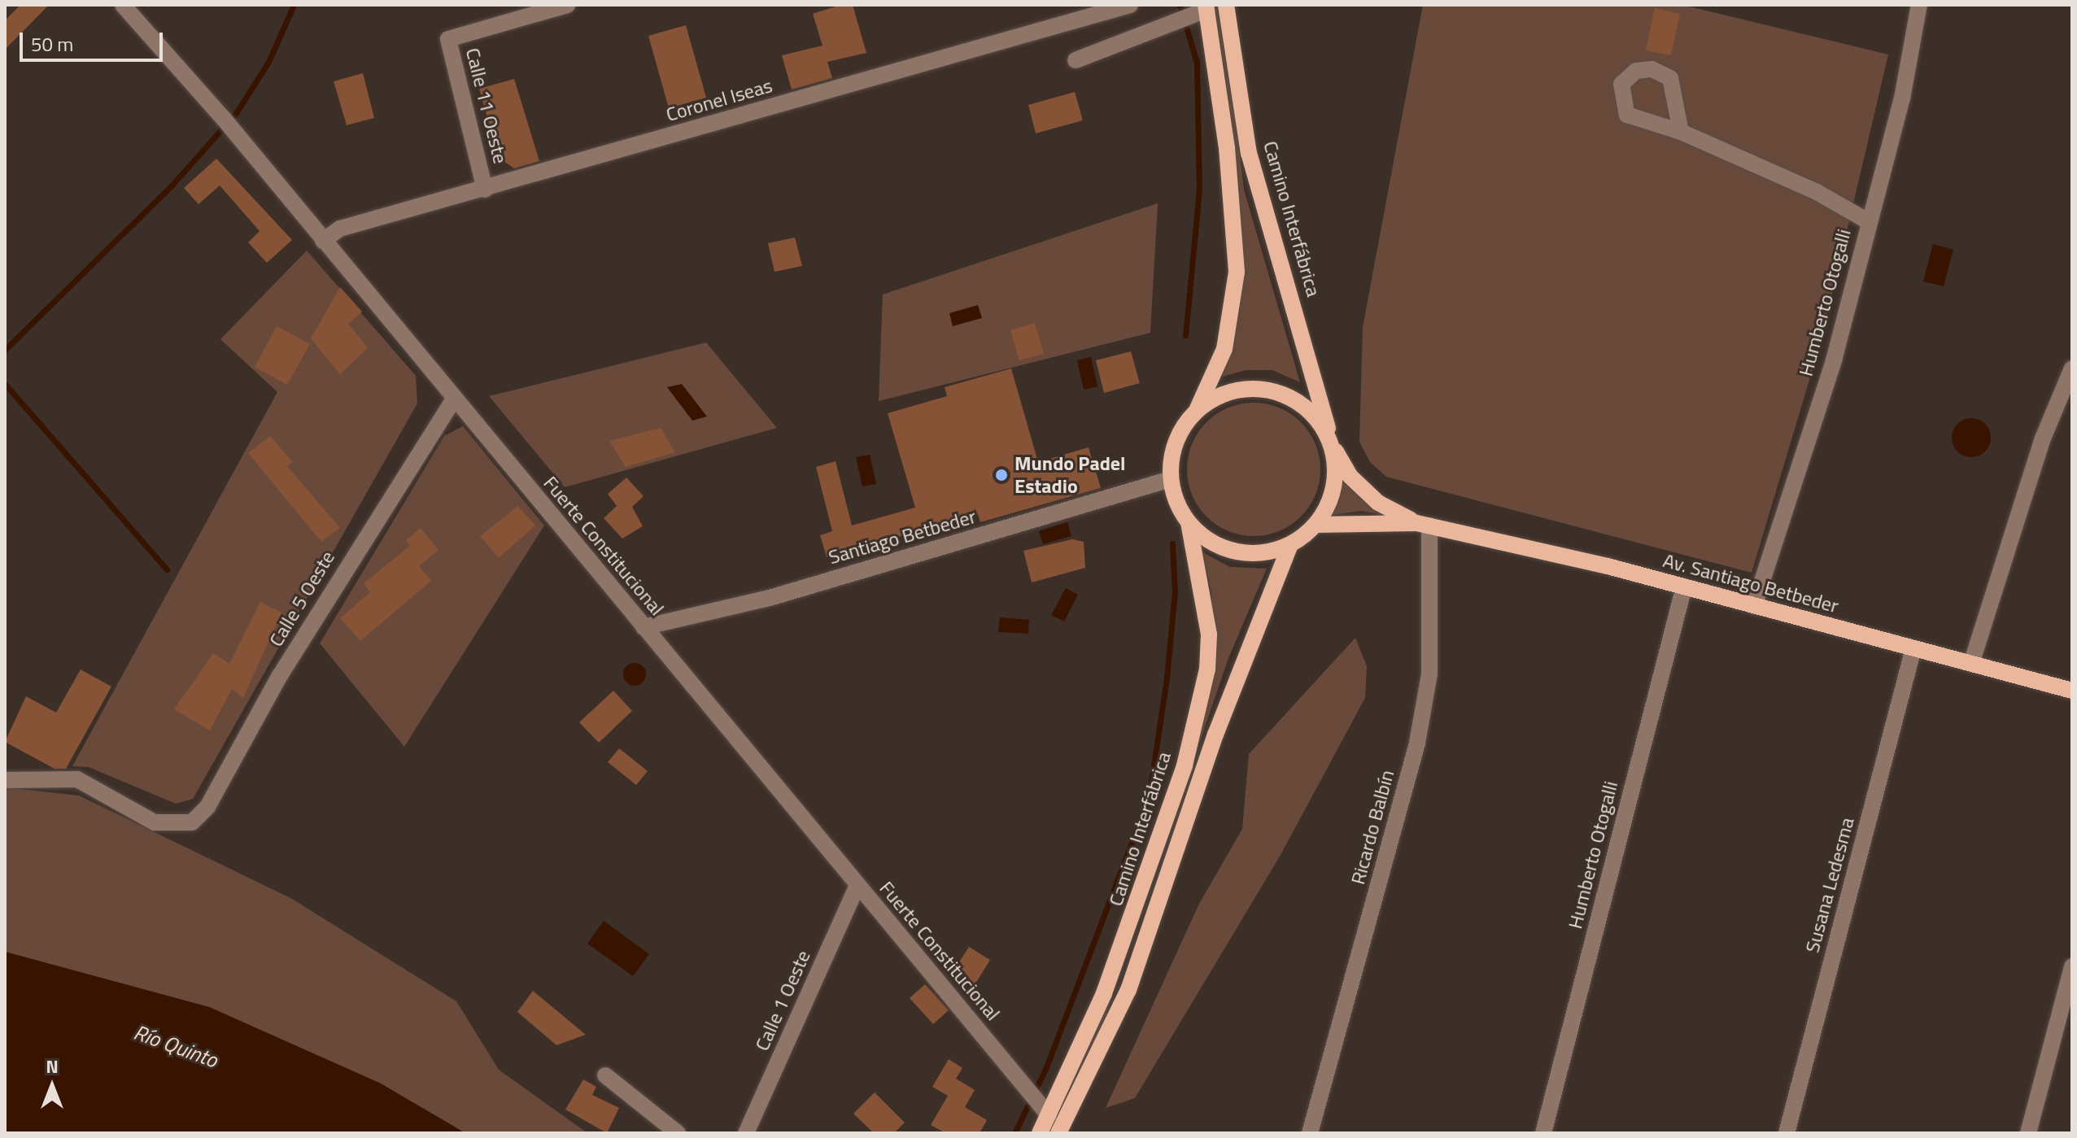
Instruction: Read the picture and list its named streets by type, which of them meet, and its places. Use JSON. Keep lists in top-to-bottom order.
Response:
{
  "streets": {
    "main road": ["Camino Interfábrica", "Av. Santiago Betbeder"],
    "street": [
      "Coronel Iseas",
      "Calle 11 Oeste",
      "Humberto Otogalli",
      "Santiago Betbeder",
      "Fuerte Constitucional",
      "Calle 5 Oeste",
      "Ricardo Balbín",
      "Susana Ledesma",
      "Calle 1 Oeste"
    ]
  },
  "crossings": [
    ["Coronel Iseas", "Calle 11 Oeste"],
    ["Coronel Iseas", "Fuerte Constitucional"],
    ["Camino Interfábrica", "Santiago Betbeder"],
    ["Camino Interfábrica", "Fuerte Constitucional"],
    ["Humberto Otogalli", "Av. Santiago Betbeder"],
    ["Santiago Betbeder", "Fuerte Constitucional"],
    ["Fuerte Constitucional", "Calle 5 Oeste"],
    ["Fuerte Constitucional", "Calle 1 Oeste"],
    ["Av. Santiago Betbeder", "Ricardo Balbín"],
    ["Av. Santiago Betbeder", "Susana Ledesma"]
  ],
  "water": ["Río Quinto"],
  "places": ["Mundo Padel Estadio"],
  "scale_bar": "50 m",
  "north": "top"
}
